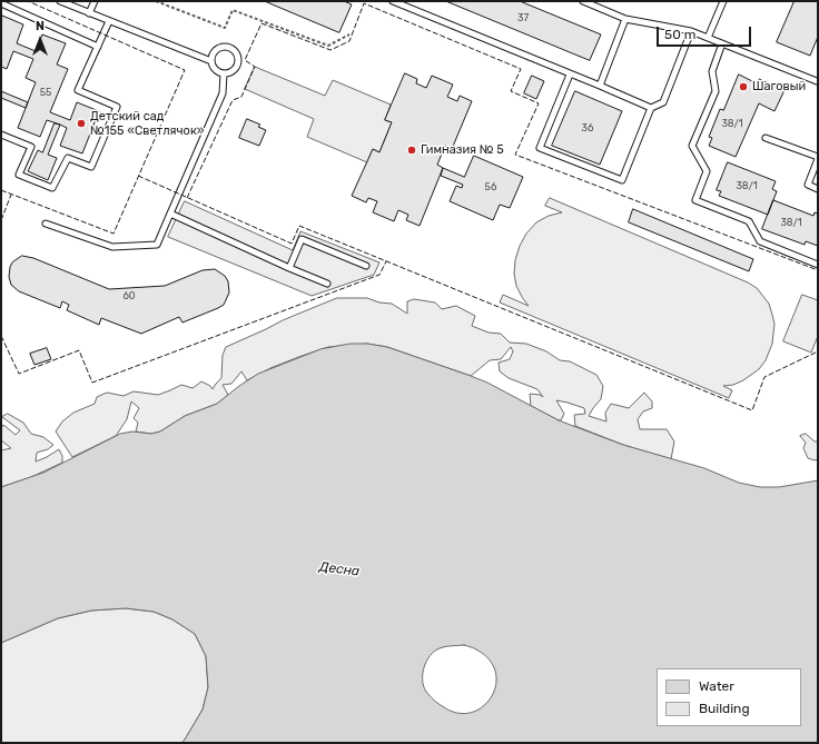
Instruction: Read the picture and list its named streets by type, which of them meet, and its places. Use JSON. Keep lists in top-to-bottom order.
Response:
{
  "water": ["Десна"],
  "places": ["Шаговый", "Детский сад №155 «Светлячок»", "Гимназия № 5"],
  "house_numbers": [
    "37",
    "55",
    "38/1",
    "36",
    "38/1",
    "56",
    "38/1",
    "60"
  ],
  "legend": ["Water", "Building"],
  "scale_bar": "50 m",
  "north": "top"
}
